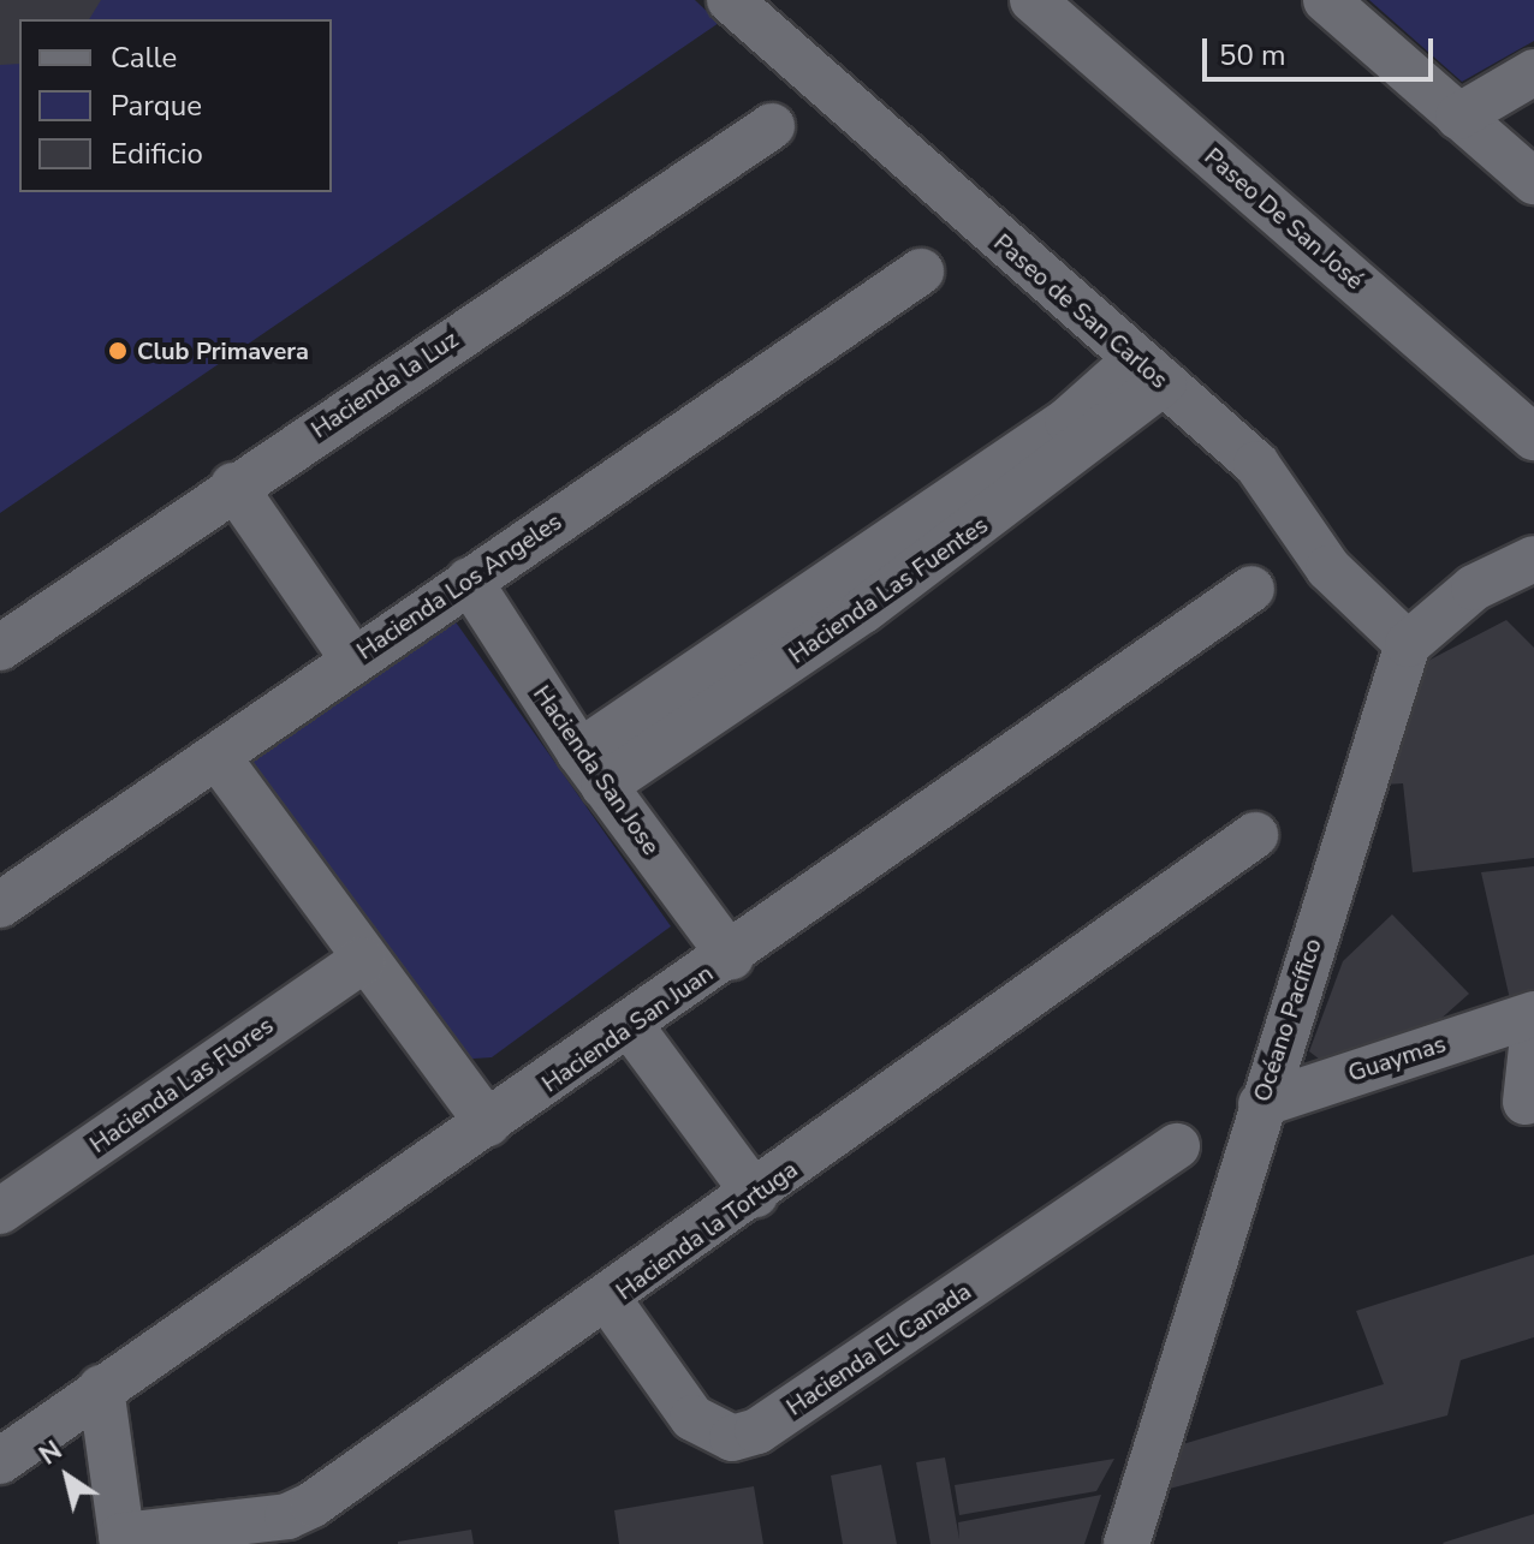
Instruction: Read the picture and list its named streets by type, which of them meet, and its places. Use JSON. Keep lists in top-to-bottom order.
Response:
{
  "streets": {
    "street": [
      "Paseo De San José",
      "Paseo de San Carlos",
      "Hacienda la Luz",
      "Hacienda Los Angeles",
      "Hacienda Las Fuentes",
      "Hacienda San Jose",
      "Océano Pacífico",
      "Hacienda San Juan",
      "Guaymas",
      "Hacienda Las Flores",
      "Hacienda la Tortuga",
      "Hacienda El Canada"
    ]
  },
  "crossings": [
    ["Paseo de San Carlos", "Hacienda Las Fuentes"],
    ["Paseo de San Carlos", "Océano Pacífico"],
    ["Hacienda Los Angeles", "Hacienda San Jose"],
    ["Hacienda Las Fuentes", "Hacienda San Jose"],
    ["Hacienda San Jose", "Hacienda San Juan"],
    ["Océano Pacífico", "Guaymas"],
    ["Hacienda la Tortuga", "Hacienda El Canada"]
  ],
  "places": ["Club Primavera"],
  "legend": ["Calle", "Parque", "Edificio"],
  "scale_bar": "50 m",
  "north": "top left"
}
